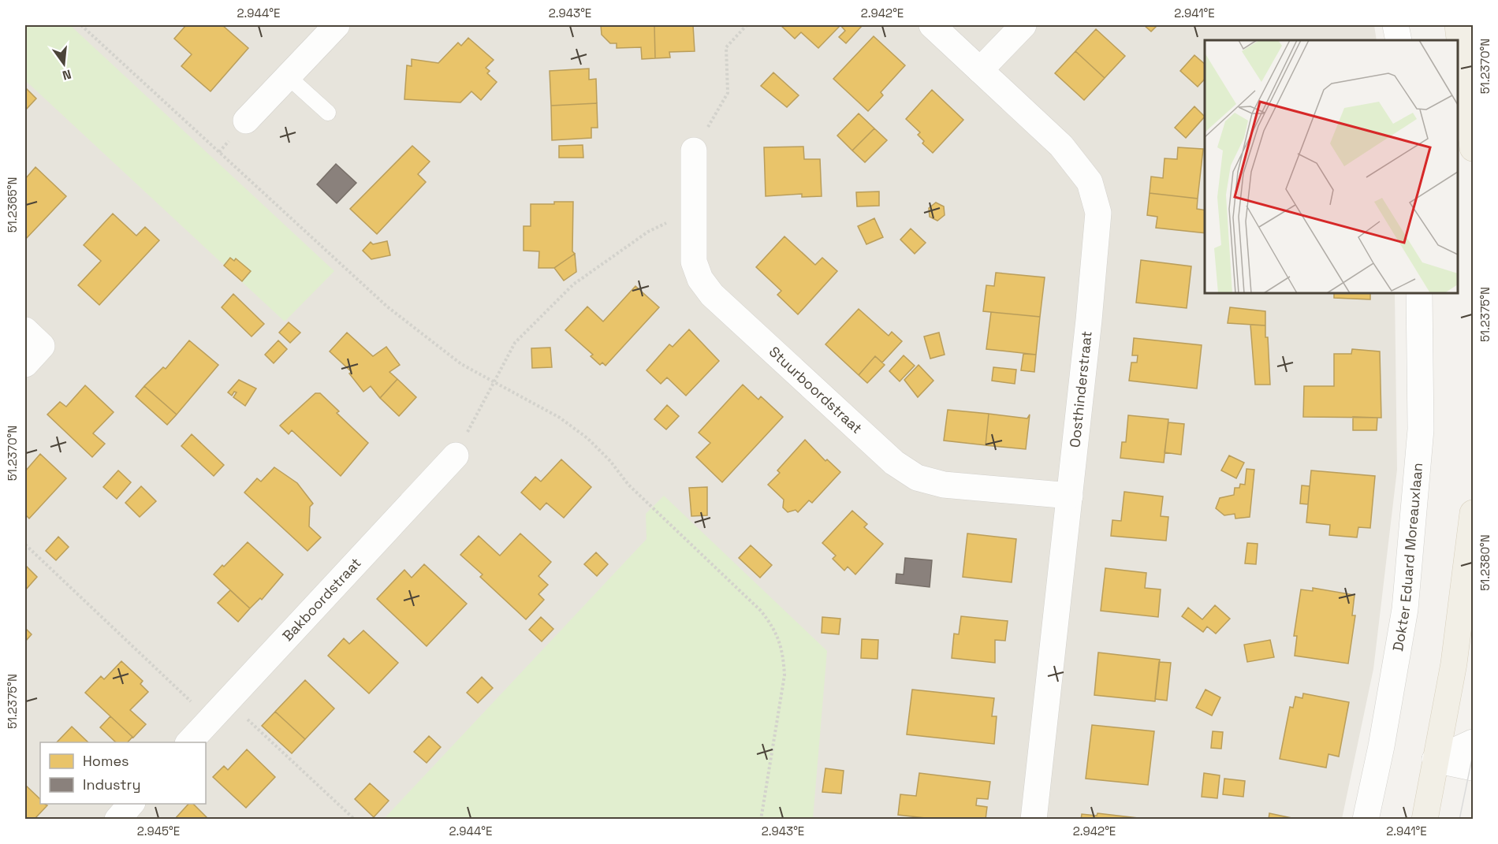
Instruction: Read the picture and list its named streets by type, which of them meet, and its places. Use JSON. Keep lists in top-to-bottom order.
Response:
{
  "streets": {
    "street": [
      "Stuurboordstraat",
      "Oosthinderstraat",
      "Dokter Eduard Moreauxlaan",
      "Bakboordstraat"
    ]
  },
  "crossings": [
    ["Stuurboordstraat", "Oosthinderstraat"]
  ],
  "legend": ["Homes", "Industry"],
  "north": "bottom",
  "coordinates": [
    "2.944°E",
    "2.943°E",
    "2.942°E",
    "2.941°E",
    "51.2370°N",
    "51.2365°N",
    "51.2375°N",
    "51.2380°N",
    "2.945°E"
  ]
}
